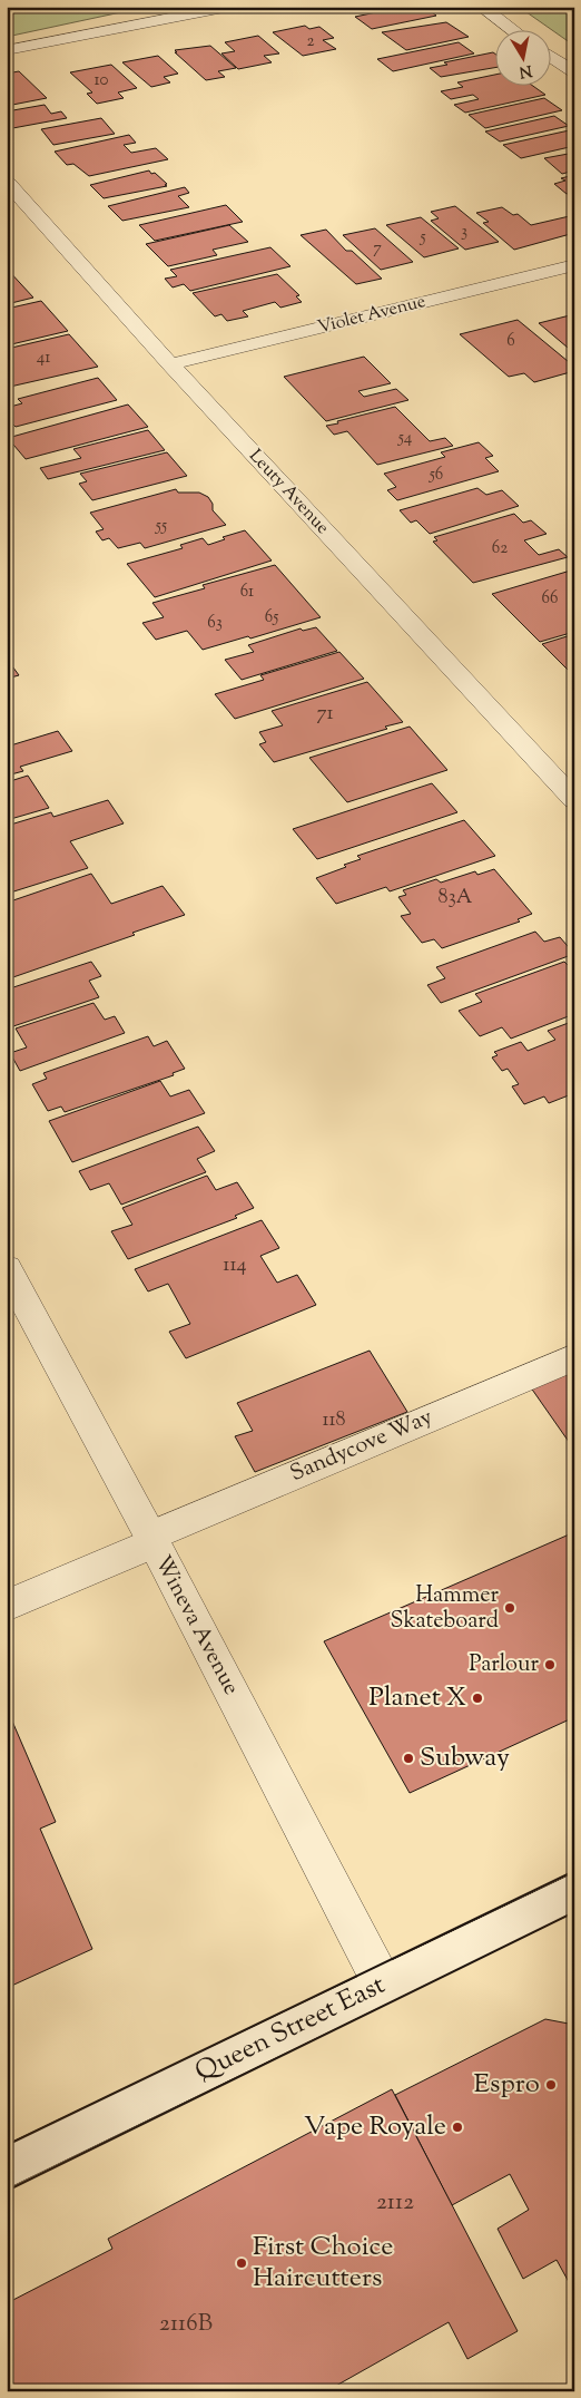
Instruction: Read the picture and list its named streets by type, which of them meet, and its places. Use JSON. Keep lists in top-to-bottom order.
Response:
{
  "streets": {
    "street": [
      "Violet Avenue",
      "Leuty Avenue",
      "Sandycove Way",
      "Wineva Avenue",
      "Queen Street East"
    ]
  },
  "crossings": [
    ["Violet Avenue", "Leuty Avenue"],
    ["Sandycove Way", "Wineva Avenue"],
    ["Wineva Avenue", "Queen Street East"]
  ],
  "places": [
    "Hammer Skateboard",
    "Parlour",
    "Planet X",
    "Subway",
    "Espro",
    "Vape Royale",
    "First Choice Haircutters"
  ],
  "house_numbers": [
    "2",
    "10",
    "3",
    "5",
    "7",
    "6",
    "41",
    "54",
    "56",
    "55",
    "62",
    "61",
    "66",
    "65",
    "63",
    "71",
    "83A",
    "114",
    "118",
    "2112",
    "2116B"
  ],
  "north": "bottom"
}
